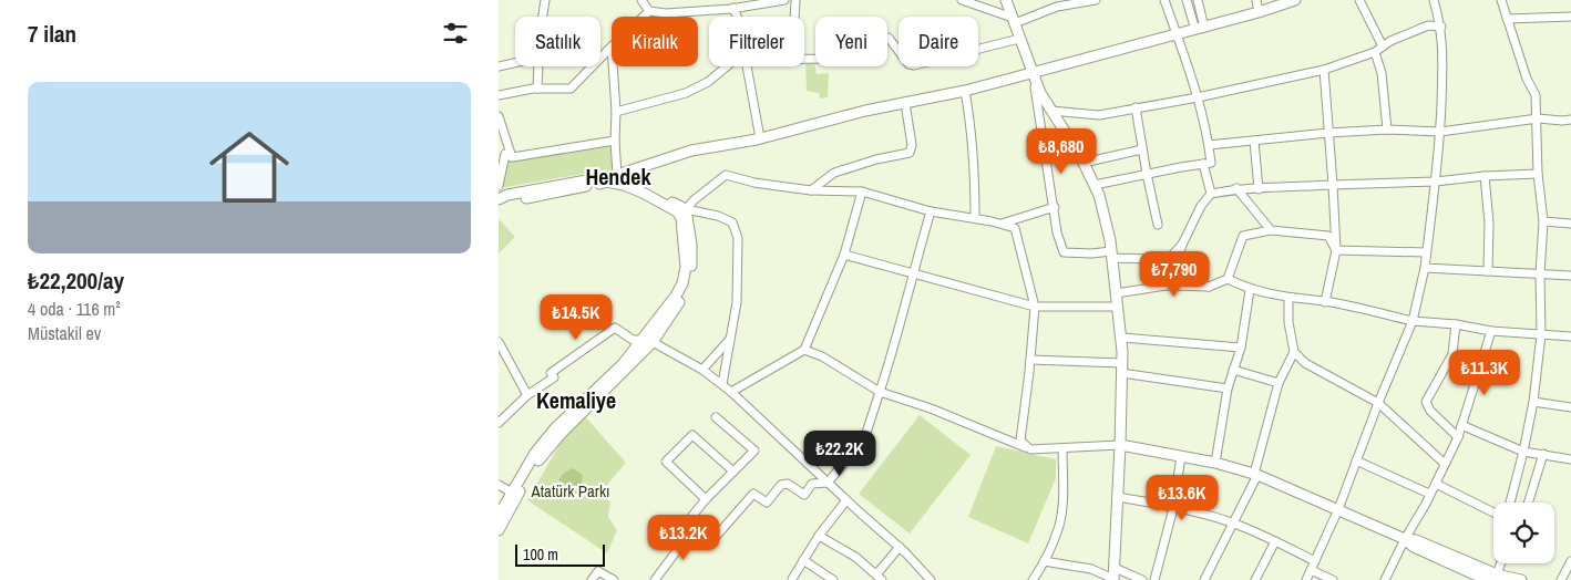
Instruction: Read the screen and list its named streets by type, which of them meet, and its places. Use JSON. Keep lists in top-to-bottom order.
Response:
{
  "districts": ["Hendek", "Kemaliye"],
  "parks": ["Atatürk Parkı"],
  "scale_bar": "100 m",
  "page": {
    "heading": "7 ilan",
    "chip": [
      "Satılık",
      "Kiralık",
      "Filtreler",
      "Yeni",
      "Daire"
    ],
    "list": [
      {
        "name": "₺22,200/ay",
        "note": "4 oda · 116 m² · Müstakil ev"
      }
    ],
    "price": [
      "₺8,680",
      "₺7,790",
      "₺14.5K",
      "₺11.3K",
      "₺22.2K",
      "₺13.6K",
      "₺13.2K"
    ],
    "scale": "100 m"
  }
}
